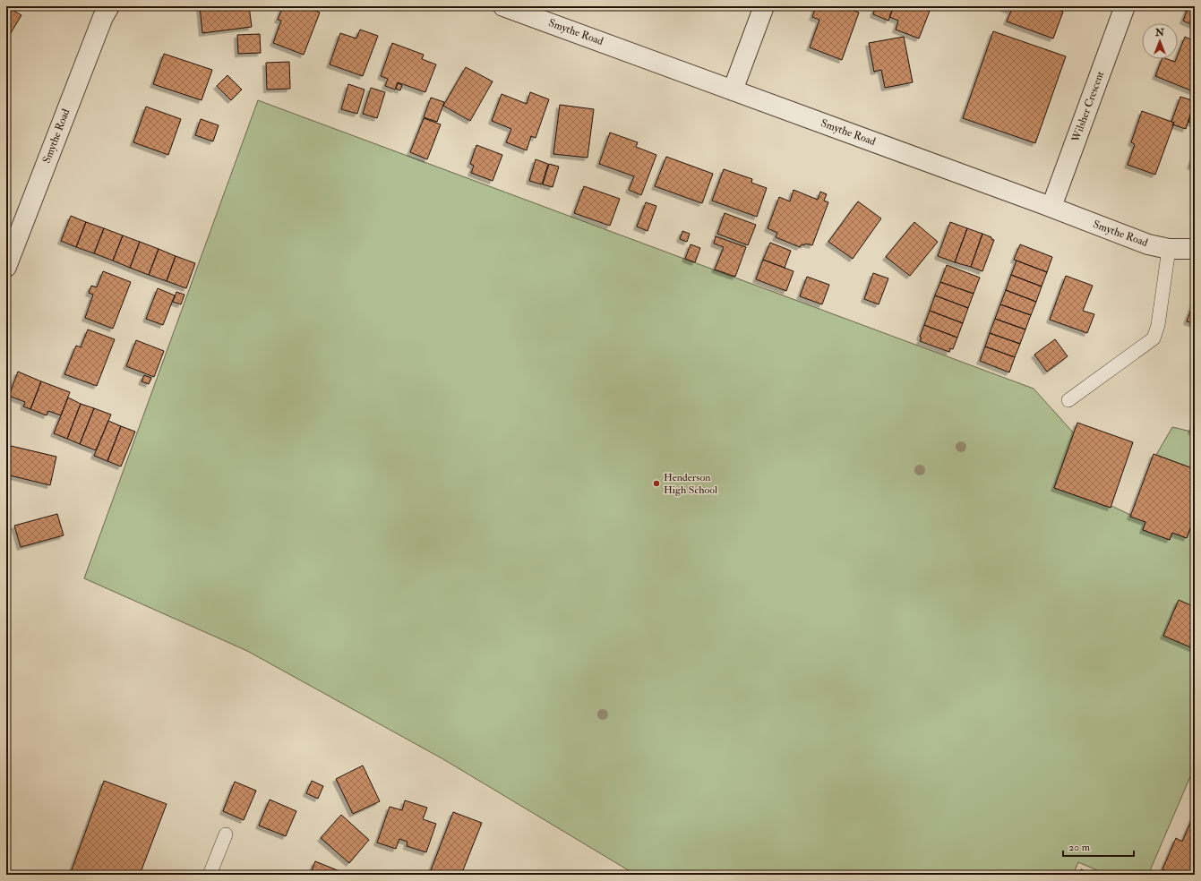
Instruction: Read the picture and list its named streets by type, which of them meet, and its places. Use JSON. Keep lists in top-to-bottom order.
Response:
{
  "streets": {
    "street": ["Smythe Road", "Wilsher Crescent"]
  },
  "crossings": [
    ["Smythe Road", "Wilsher Crescent"]
  ],
  "places": ["Henderson High School"],
  "scale_bar": "20 m",
  "north": "top"
}
